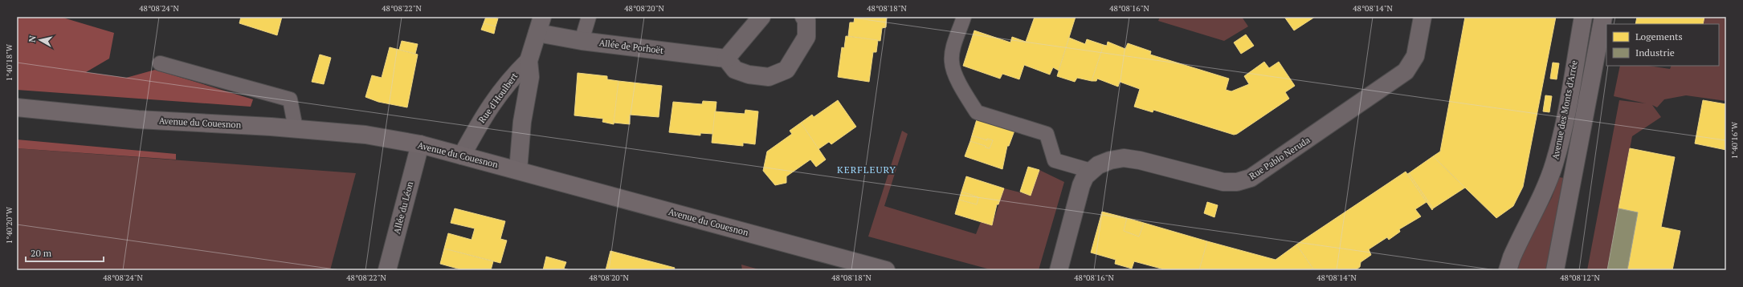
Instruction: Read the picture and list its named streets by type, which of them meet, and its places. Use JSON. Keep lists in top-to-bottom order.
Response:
{
  "streets": {
    "street": [
      "Allée de Porhoët",
      "Rue d'Houlbert",
      "Avenue des Monts d'Arrée",
      "Avenue du Couesnon",
      "Rue Pablo Neruda",
      "Allée du Léon"
    ]
  },
  "crossings": [
    ["Allée de Porhoët", "Rue d'Houlbert"],
    ["Rue d'Houlbert", "Avenue du Couesnon"],
    ["Avenue du Couesnon", "Allée du Léon"]
  ],
  "districts": ["KERFLEURY"],
  "legend": ["Logements", "Industrie"],
  "scale_bar": "20 m",
  "north": "left",
  "coordinates": [
    "48°08'24\"N",
    "48°08'22\"N",
    "48°08'20\"N",
    "48°08'18\"N",
    "48°08'16\"N",
    "48°08'14\"N",
    "1°40'18\"W",
    "1°40'16\"W",
    "1°40'20\"W",
    "48°08'12\"N"
  ]
}
